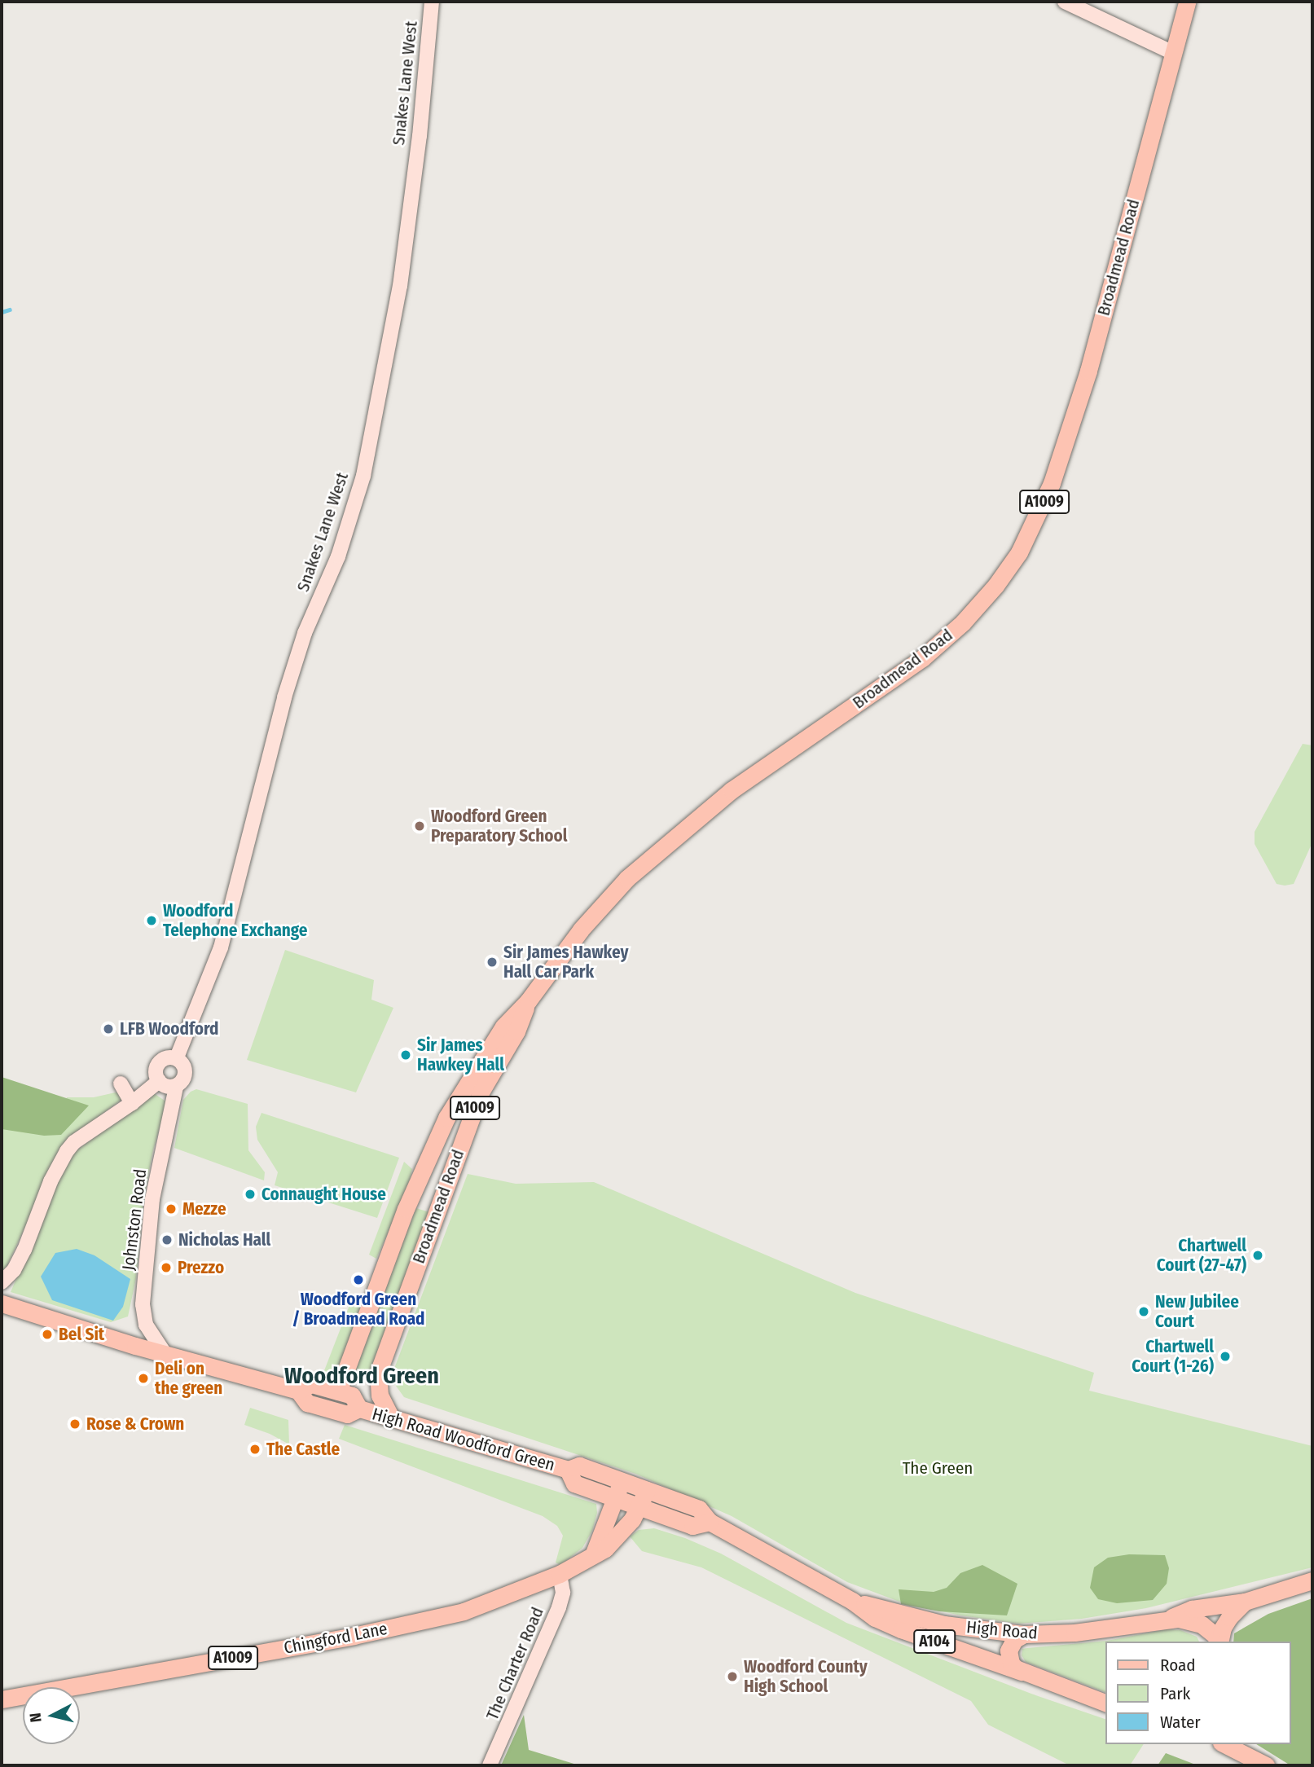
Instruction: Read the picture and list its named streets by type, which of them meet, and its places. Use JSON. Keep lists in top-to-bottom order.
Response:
{
  "streets": {
    "main road": [
      "Broadmead Road",
      "A1009",
      "High Road Woodford Green",
      "High Road",
      "Chingford Lane",
      "A104"
    ],
    "street": ["Snakes Lane West", "Johnston Road", "The Charter Road"]
  },
  "crossings": [
    ["Snakes Lane West", "Johnston Road"],
    ["Broadmead Road", "High Road Woodford Green"],
    ["Johnston Road", "High Road Woodford Green"],
    ["High Road Woodford Green", "High Road"],
    ["High Road Woodford Green", "Chingford Lane"],
    ["High Road", "A104"],
    ["Chingford Lane", "The Charter Road"]
  ],
  "districts": ["Woodford Green"],
  "parks": ["The Green"],
  "places": [
    "Woodford Green Preparatory School",
    "Woodford Telephone Exchange",
    "Sir James Hawkey Hall Car Park",
    "LFB Woodford",
    "Sir James Hawkey Hall",
    "Connaught House",
    "Mezze",
    "Nicholas Hall",
    "Chartwell Court (27-47)",
    "Prezzo",
    "Woodford Green / Broadmead Road",
    "New Jubilee Court",
    "Bel Sit",
    "Chartwell Court (1-26)",
    "Deli on the green",
    "Rose & Crown",
    "The Castle",
    "Woodford County High School"
  ],
  "legend": ["Road", "Park", "Water"],
  "north": "left"
}
